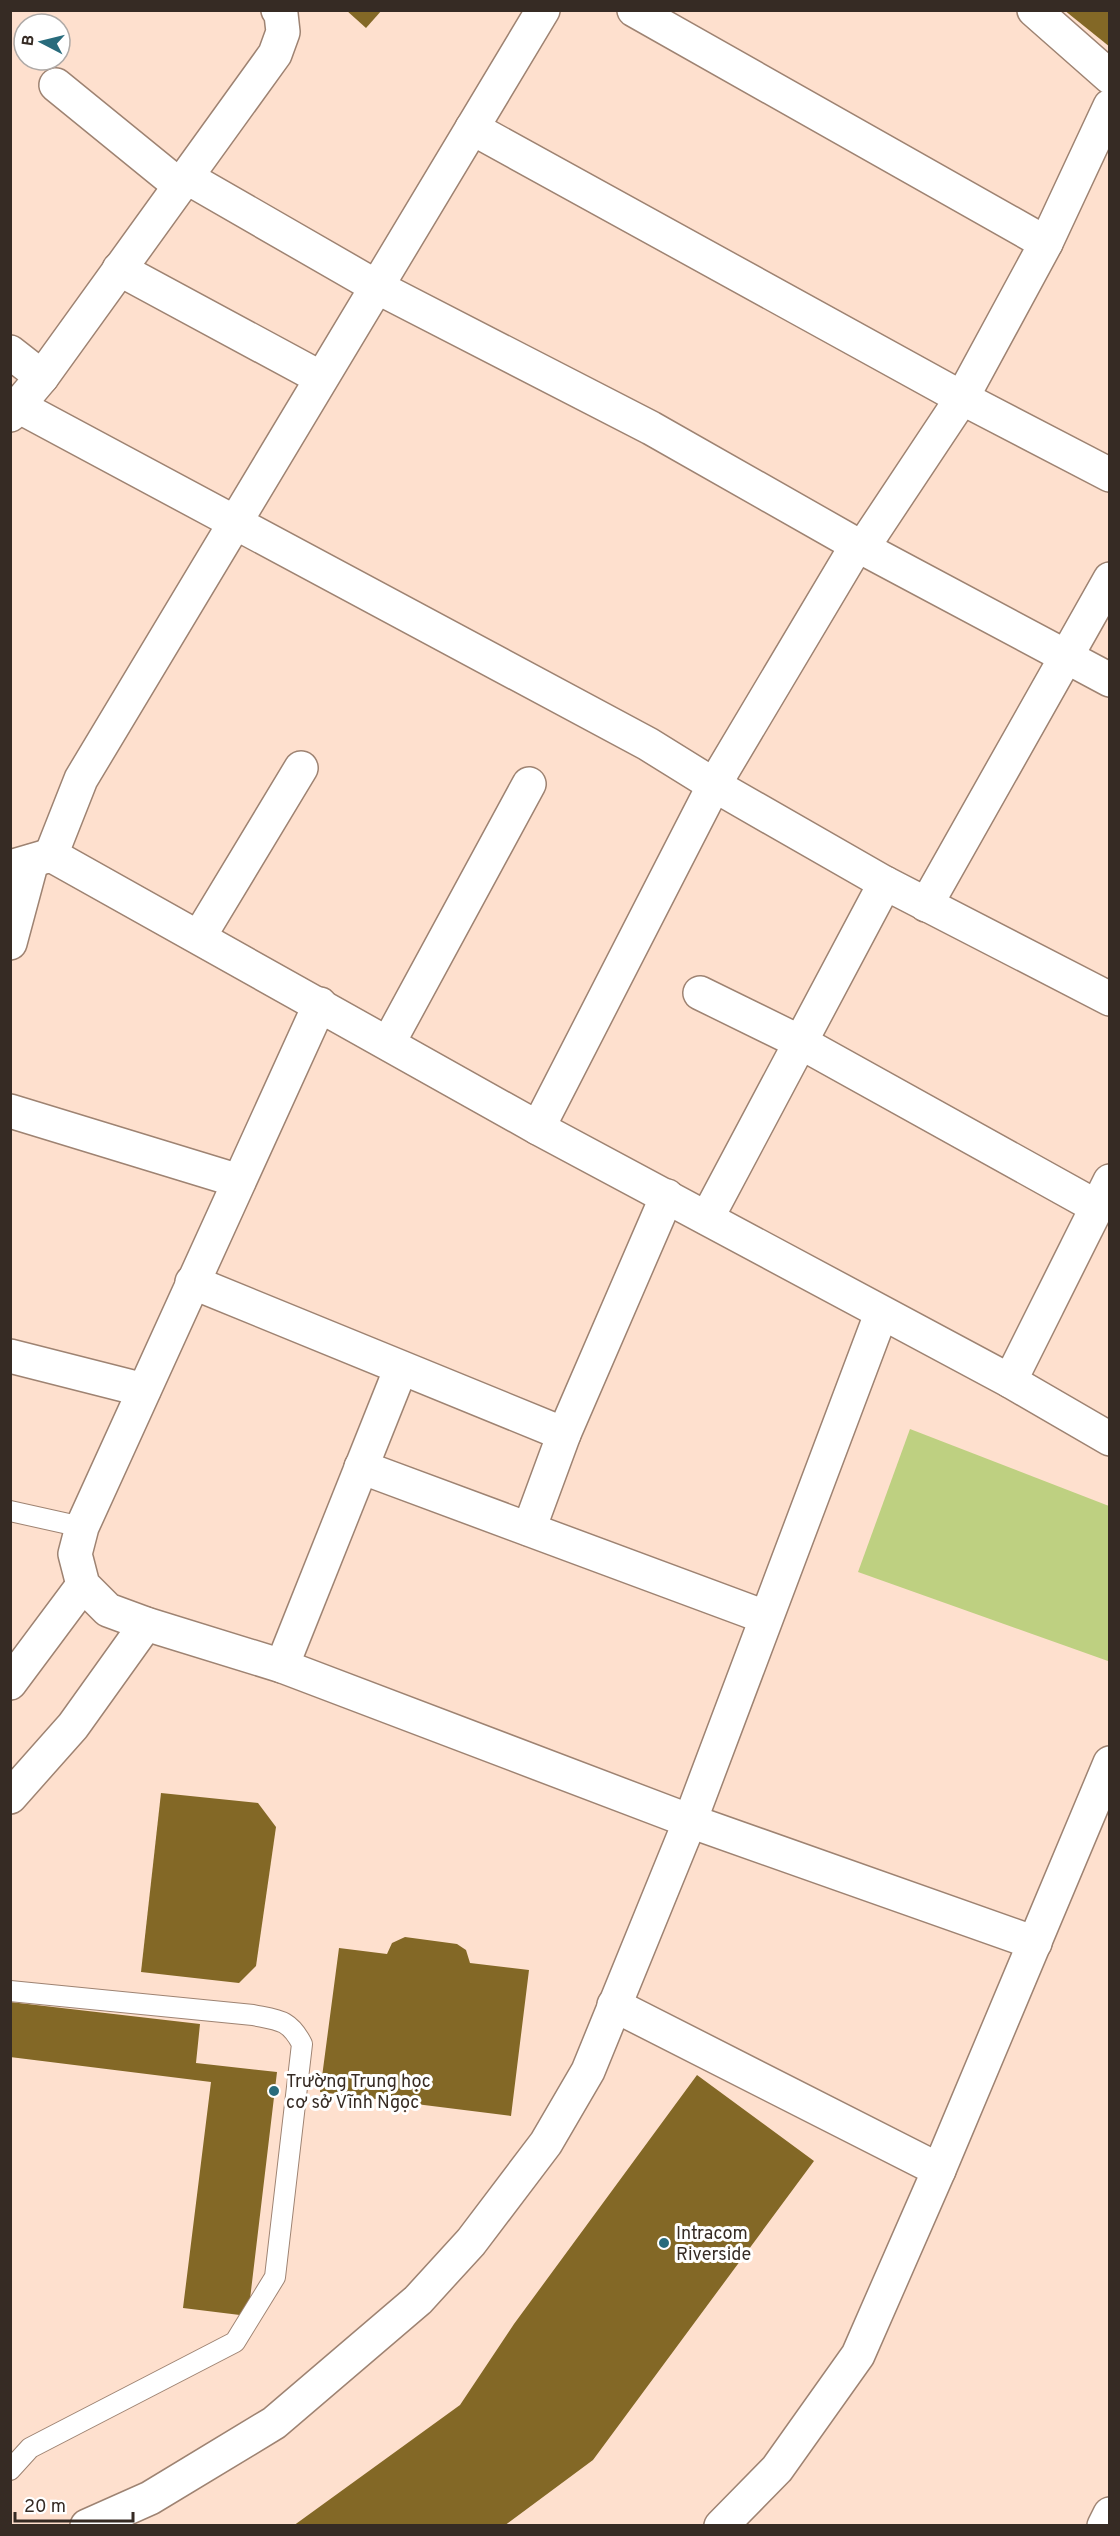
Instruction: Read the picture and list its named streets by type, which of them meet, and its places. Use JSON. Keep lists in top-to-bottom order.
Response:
{
  "places": ["Trường Trung học cơ sở Vĩnh Ngọc", "Intracom Riverside"],
  "scale_bar": "20 m",
  "north": "left"
}
